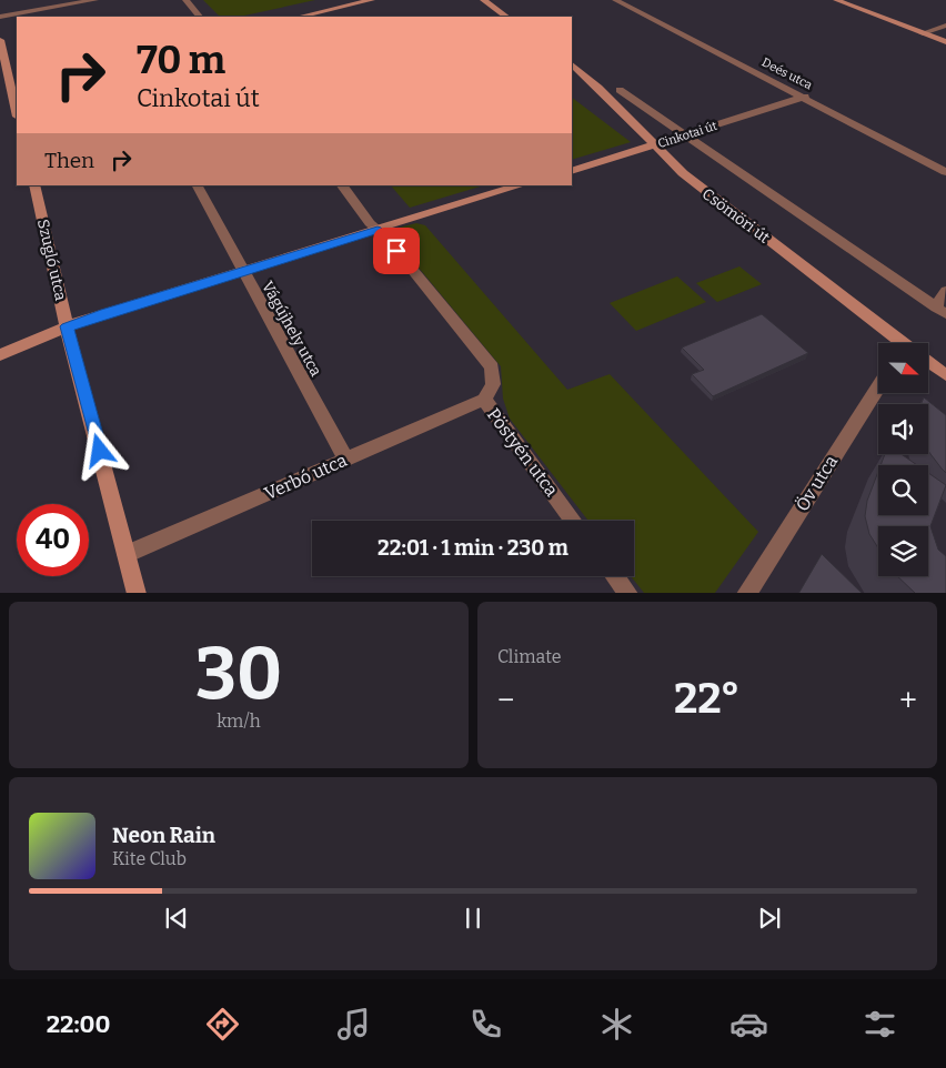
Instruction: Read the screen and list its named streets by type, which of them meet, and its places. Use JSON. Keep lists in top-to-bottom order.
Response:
{
  "streets": {
    "street": [
      "Deés utca",
      "Cinkotai út",
      "Csömöri út",
      "Szugló utca",
      "Vágújhely utca",
      "Pöstyén utca",
      "Verbó utca",
      "Öv utca"
    ]
  },
  "crossings": [
    ["Deés utca", "Cinkotai út"],
    ["Cinkotai út", "Csömöri út"],
    ["Szugló utca", "Verbó utca"],
    ["Vágújhely utca", "Verbó utca"],
    ["Pöstyén utca", "Verbó utca"]
  ],
  "north": "right",
  "page": {
    "turn": ["70 m", "Cinkotai út"],
    "then": "Then",
    "limit": "40",
    "trip": "22:01 · 1 min · 230 m",
    "tile": [
      ["30", "km/h"],
      "Climate"
    ],
    "heat": ["−", "22°", "+"],
    "song": ["Neon Rain", "Kite Club"],
    "tabs": "22:00"
  }
}
